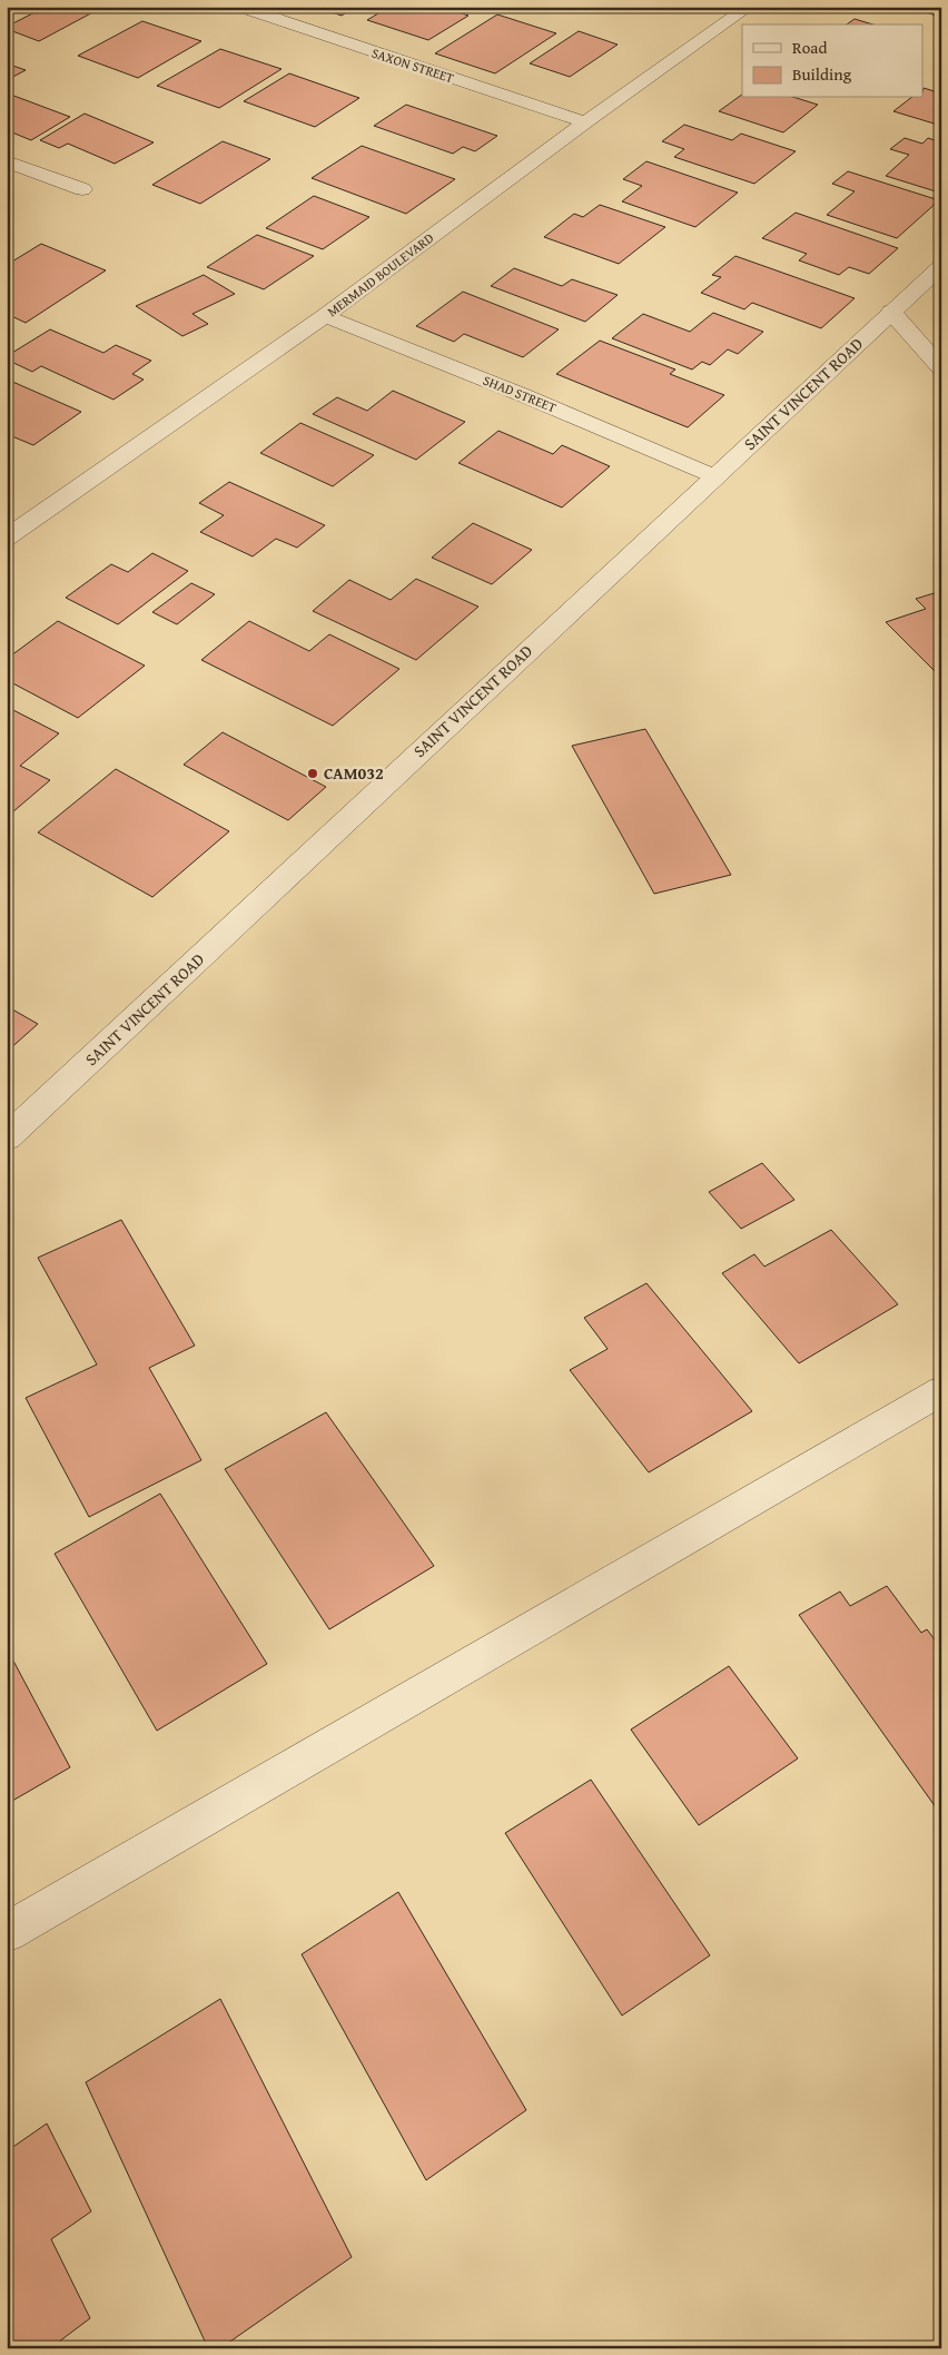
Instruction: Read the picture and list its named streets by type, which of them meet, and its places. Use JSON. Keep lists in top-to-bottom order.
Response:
{
  "streets": {
    "street": [
      "SAXON STREET",
      "MERMAID BOULEVARD",
      "SHAD STREET",
      "SAINT VINCENT ROAD"
    ]
  },
  "crossings": [
    ["SAXON STREET", "MERMAID BOULEVARD"],
    ["MERMAID BOULEVARD", "SHAD STREET"],
    ["SHAD STREET", "SAINT VINCENT ROAD"]
  ],
  "places": ["CAM032"],
  "legend": ["Road", "Building"]
}
